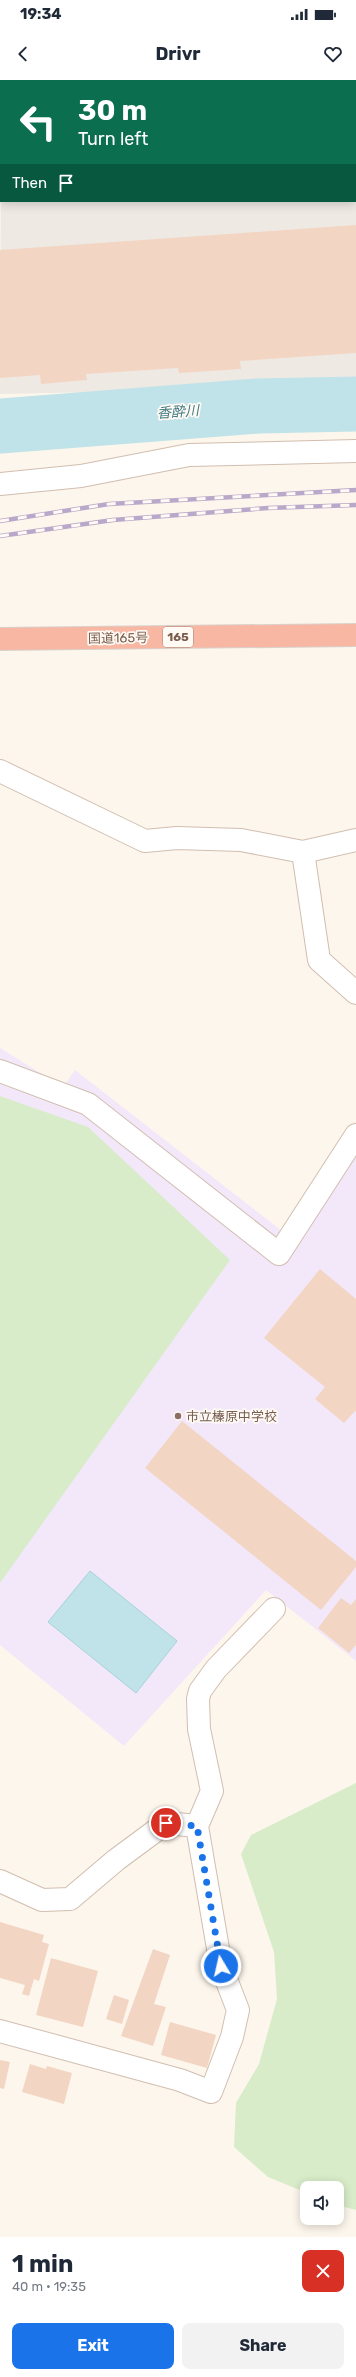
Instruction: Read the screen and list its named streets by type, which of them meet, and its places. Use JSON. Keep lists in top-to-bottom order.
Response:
{
  "streets": {
    "highway": ["165", "国道165号"]
  },
  "water": ["香酔川"],
  "places": ["市立榛原中学校"],
  "page": {
    "status": "19:34",
    "header": "Drivr",
    "turn": ["30 m", "Turn left"],
    "then": "Then",
    "heading": ["1 min", "40 m · 19:35"],
    "buttons": ["Exit", "Share"]
  }
}
